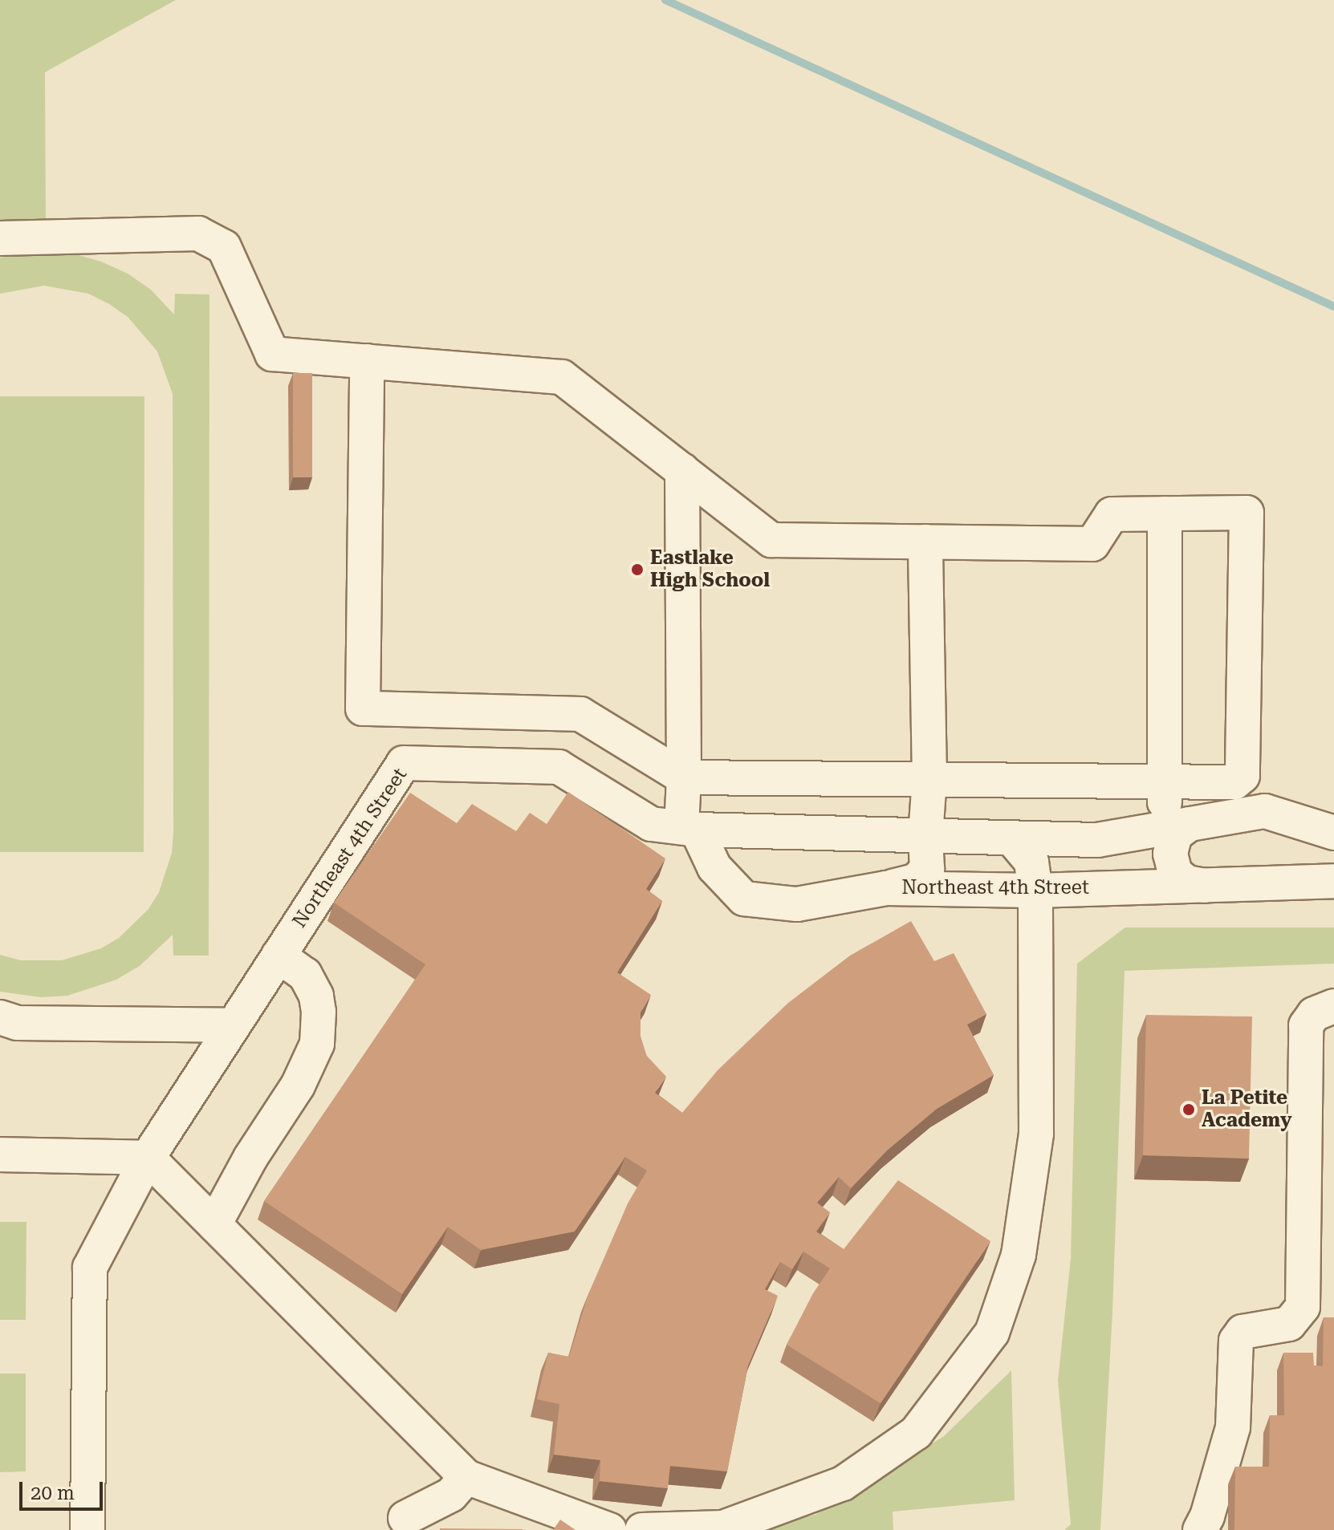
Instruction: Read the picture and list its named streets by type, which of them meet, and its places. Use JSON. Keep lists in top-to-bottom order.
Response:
{
  "streets": {
    "street": ["Northeast 4th Street"]
  },
  "places": ["Eastlake High School", "La Petite Academy"],
  "scale_bar": "20 m"
}
